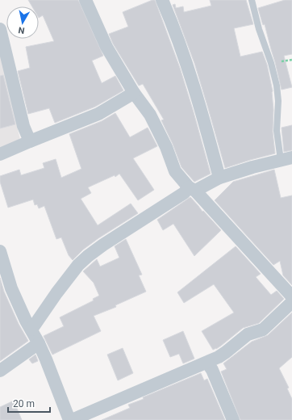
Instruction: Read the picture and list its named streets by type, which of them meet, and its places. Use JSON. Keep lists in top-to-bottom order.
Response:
{
  "scale_bar": "20 m",
  "north": "bottom"
}
